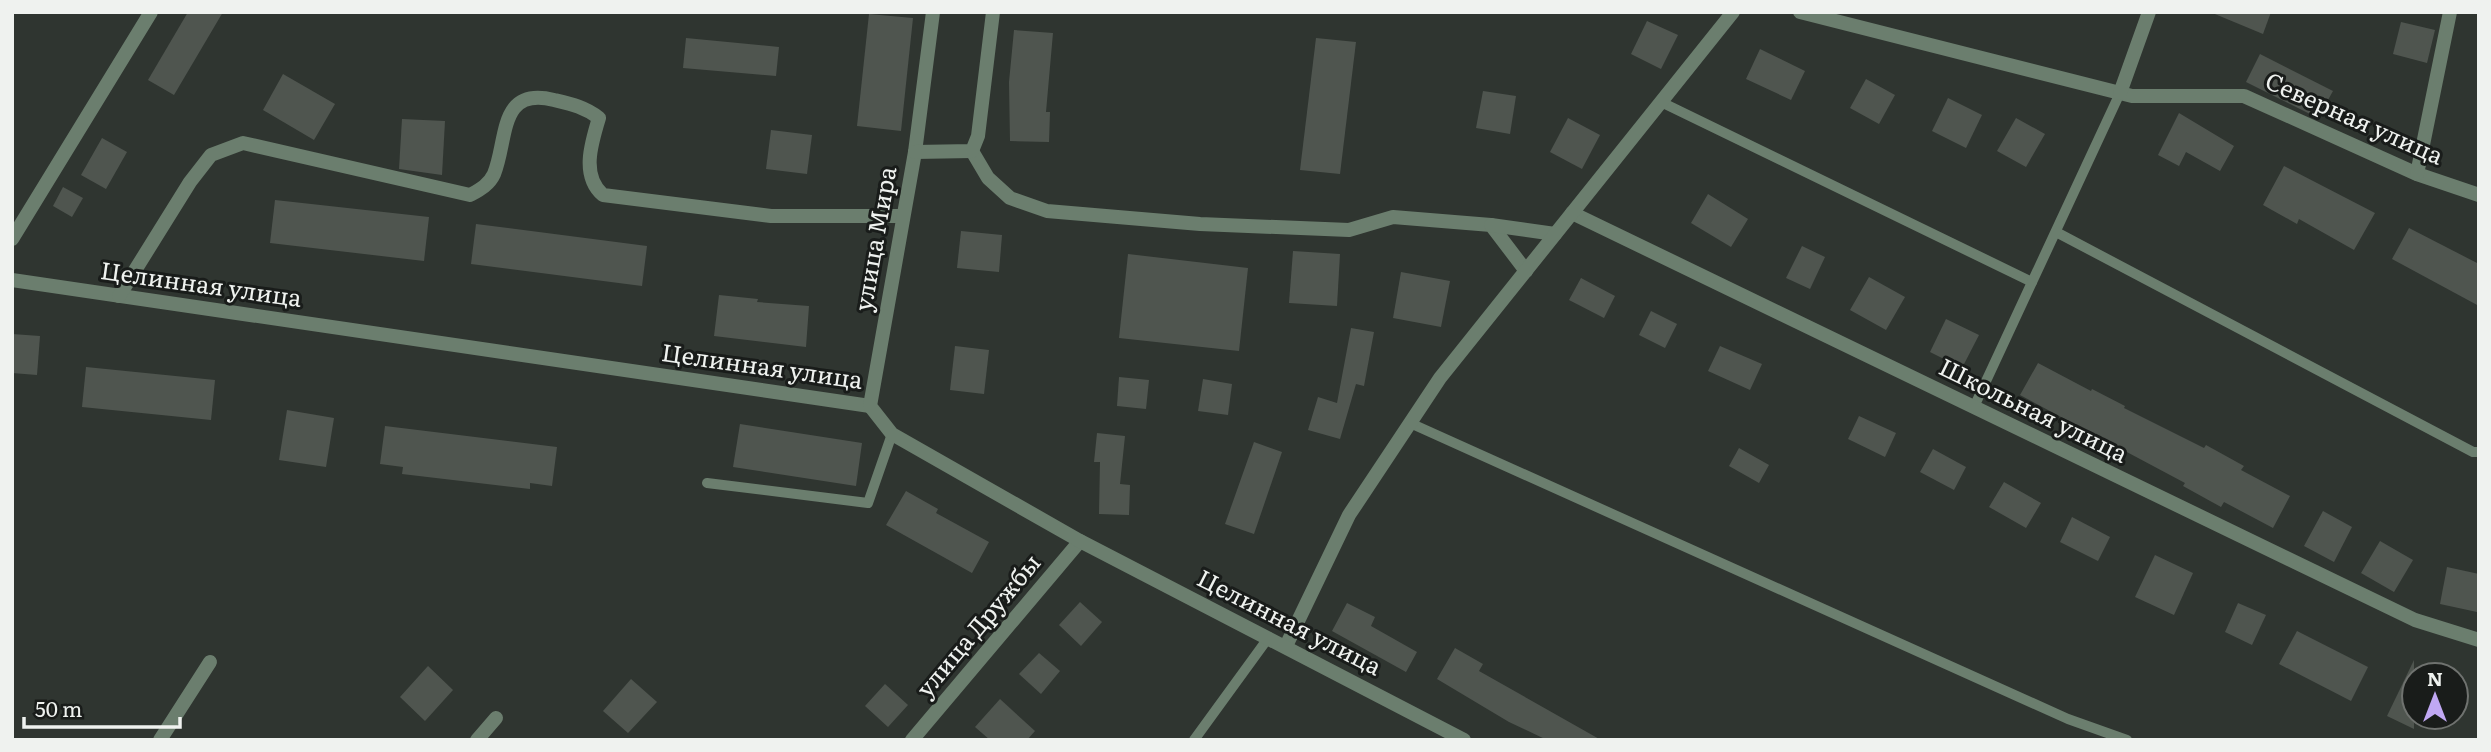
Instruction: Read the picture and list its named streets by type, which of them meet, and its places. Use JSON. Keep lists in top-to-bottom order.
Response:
{
  "streets": {
    "street": [
      "Северная улица",
      "улица Мира",
      "Целинная улица",
      "Школьная улица",
      "улица Дружбы"
    ]
  },
  "crossings": [
    ["улица Мира", "Целинная улица"],
    ["Целинная улица", "улица Дружбы"]
  ],
  "scale_bar": "50 m",
  "north": "top"
}
